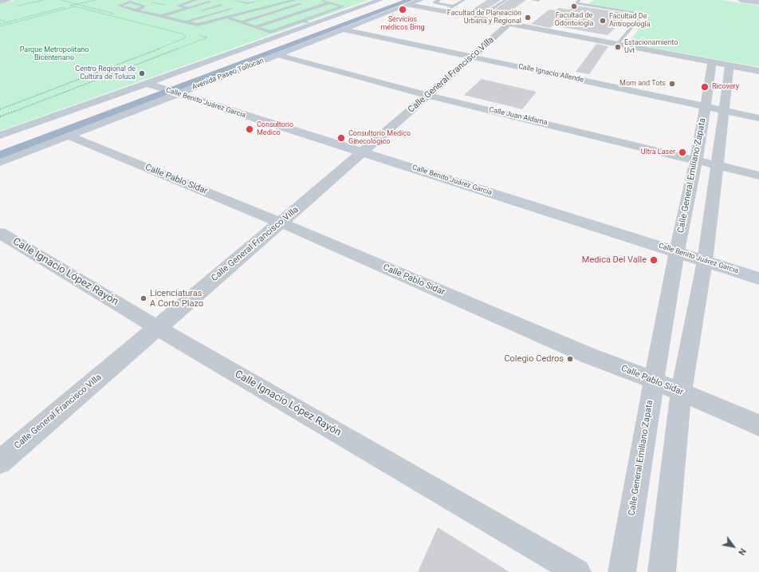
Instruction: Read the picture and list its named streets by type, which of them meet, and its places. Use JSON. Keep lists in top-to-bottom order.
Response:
{
  "streets": {
    "highway": ["Avenida Paseo Tollocan"],
    "main road": ["Calle Benito Juárez Garcia"],
    "street": [
      "Calle Ignacio Allende",
      "Calle General Francisco Villa",
      "Calle Juan Aldama",
      "Calle General Emiliano Zapata",
      "Calle Pablo Sidar",
      "Calle Ignacio López Rayón"
    ]
  },
  "crossings": [
    ["Calle Ignacio Allende", "Avenida Paseo Tollocan"],
    ["Calle Ignacio Allende", "Calle General Francisco Villa"],
    ["Calle Ignacio Allende", "Calle General Emiliano Zapata"],
    ["Avenida Paseo Tollocan", "Calle Benito Juárez Garcia"],
    ["Avenida Paseo Tollocan", "Calle Juan Aldama"],
    ["Avenida Paseo Tollocan", "Calle Pablo Sidar"],
    ["Calle General Francisco Villa", "Calle Benito Juárez Garcia"],
    ["Calle General Francisco Villa", "Calle Juan Aldama"],
    ["Calle General Francisco Villa", "Calle Pablo Sidar"],
    ["Calle General Francisco Villa", "Calle Ignacio López Rayón"],
    ["Calle Benito Juárez Garcia", "Calle General Emiliano Zapata"],
    ["Calle Juan Aldama", "Calle General Emiliano Zapata"],
    ["Calle General Emiliano Zapata", "Calle Pablo Sidar"]
  ],
  "parks": ["Parque Metropolitano Bicentenario"],
  "places": [
    "Facultad de Odontología",
    "Servicios médicos Bmg",
    "Facultad de Planeación Urbana y Regional",
    "Facultad De Antropología",
    "Estacionamiento Uvt",
    "Centro Regional de Cultura de Toluca",
    "Mom and Tots",
    "Ricovery",
    "Consultorio Medico",
    "Consultorio Medico Ginecologico",
    "Ultra Laser",
    "Medica Del Valle",
    "Licenciaturas A Corto Plazo",
    "Colegio Cedros"
  ],
  "north": "bottom right"
}
